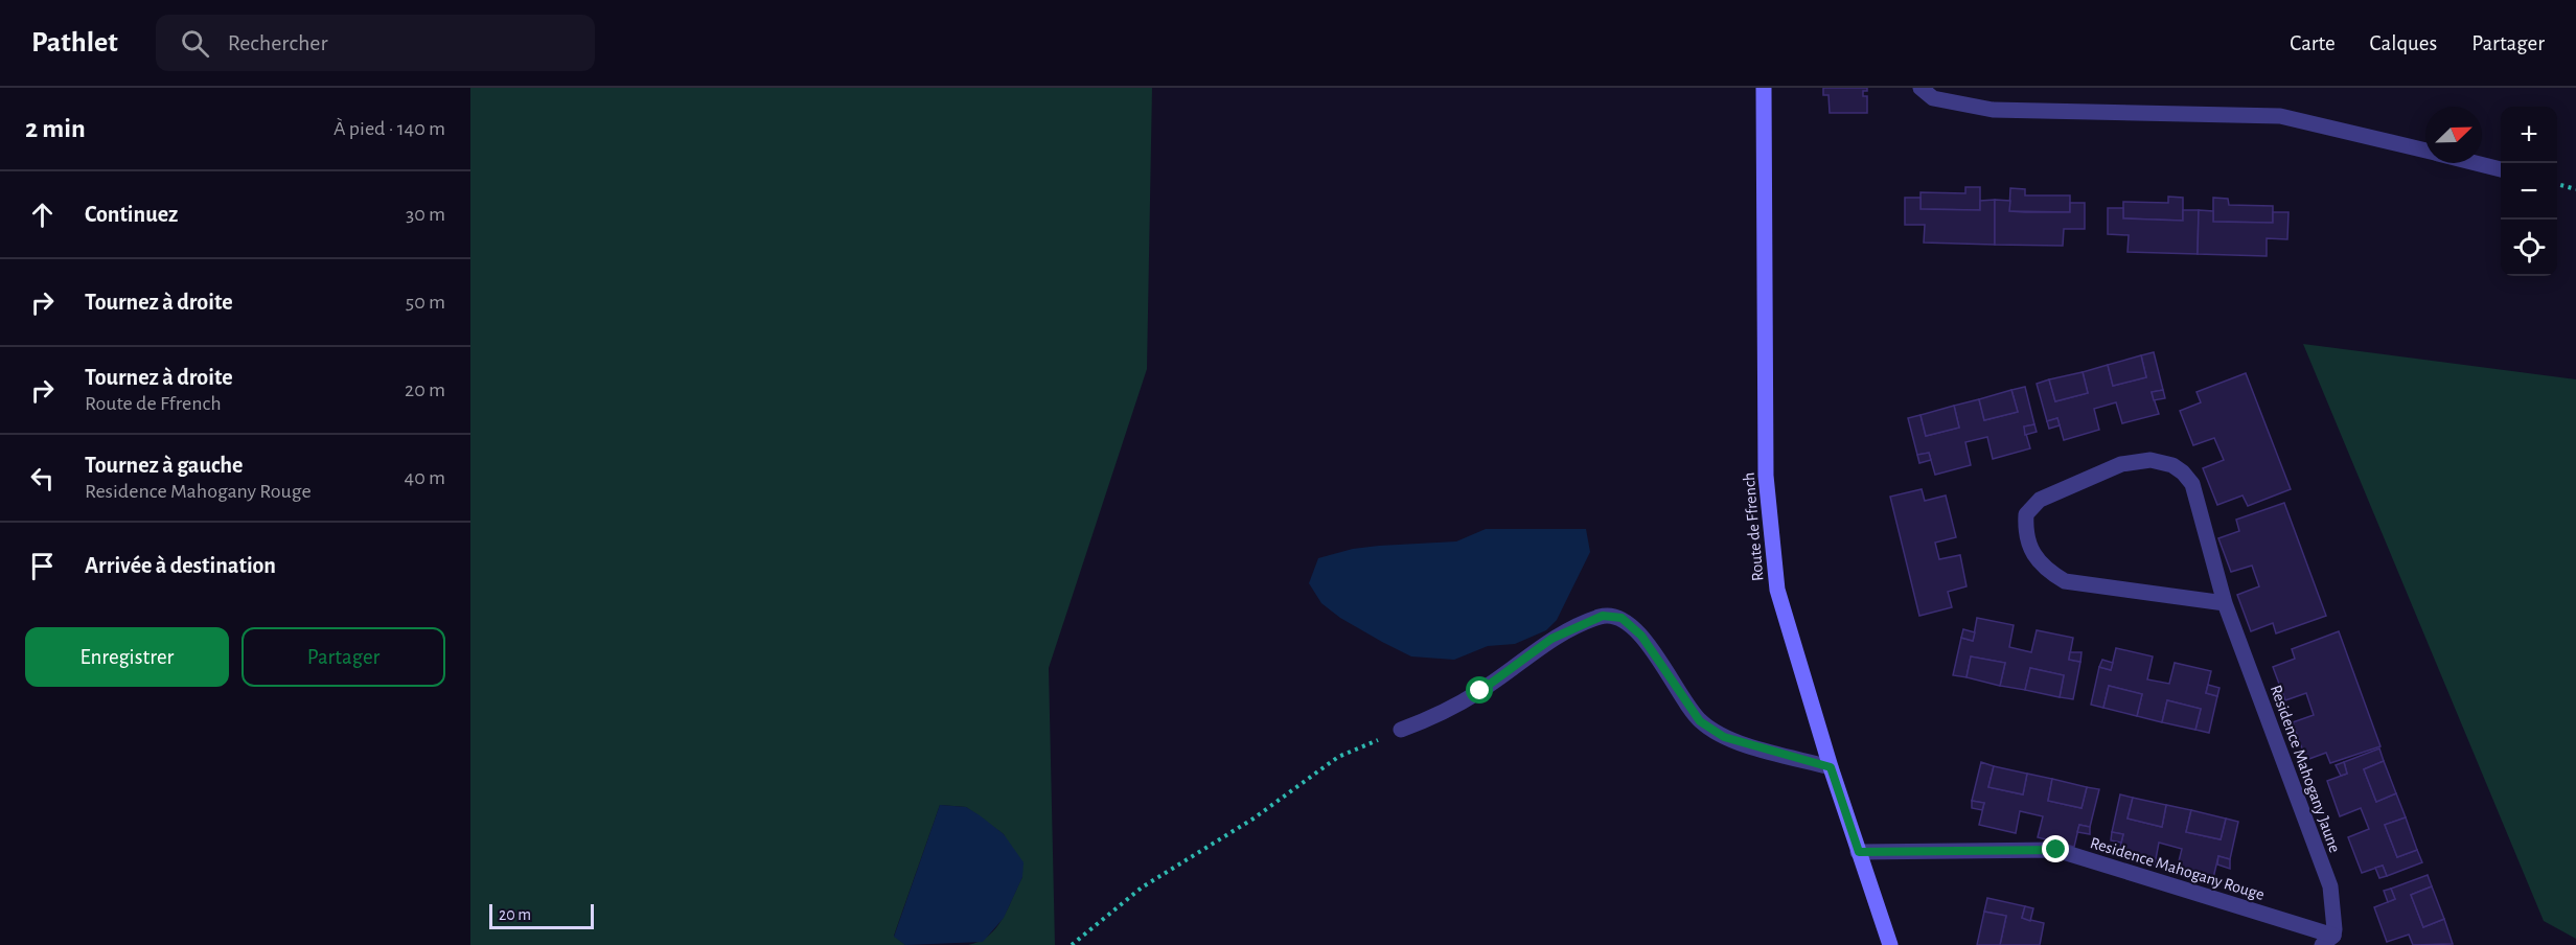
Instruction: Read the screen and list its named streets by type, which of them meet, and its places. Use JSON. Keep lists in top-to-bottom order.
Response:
{
  "streets": {
    "main road": ["Route de Ffrench"],
    "street": ["Residence Mahogany Jaune", "Residence Mahogany Rouge"]
  },
  "crossings": [
    ["Route de Ffrench", "Residence Mahogany Rouge"],
    ["Residence Mahogany Jaune", "Residence Mahogany Rouge"]
  ],
  "scale_bar": "20 m",
  "north": "top right",
  "page": {
    "header": "Pathlet",
    "search": "Rechercher",
    "nav": ["Carte", "Calques", "Partager"],
    "heading": ["2 min", "À pied · 140 m"],
    "map_buttons": ["+", "−"],
    "list": [
      ["Continuez", "30 m"],
      ["Tournez à droite", "50 m"],
      ["Tournez à droite", "Route de Ffrench", "20 m"],
      ["Tournez à gauche", "Residence Mahogany Rouge", "40 m"],
      "Arrivée à destination"
    ],
    "buttons": ["Enregistrer", "Partager"],
    "scale": "20 m"
  }
}
